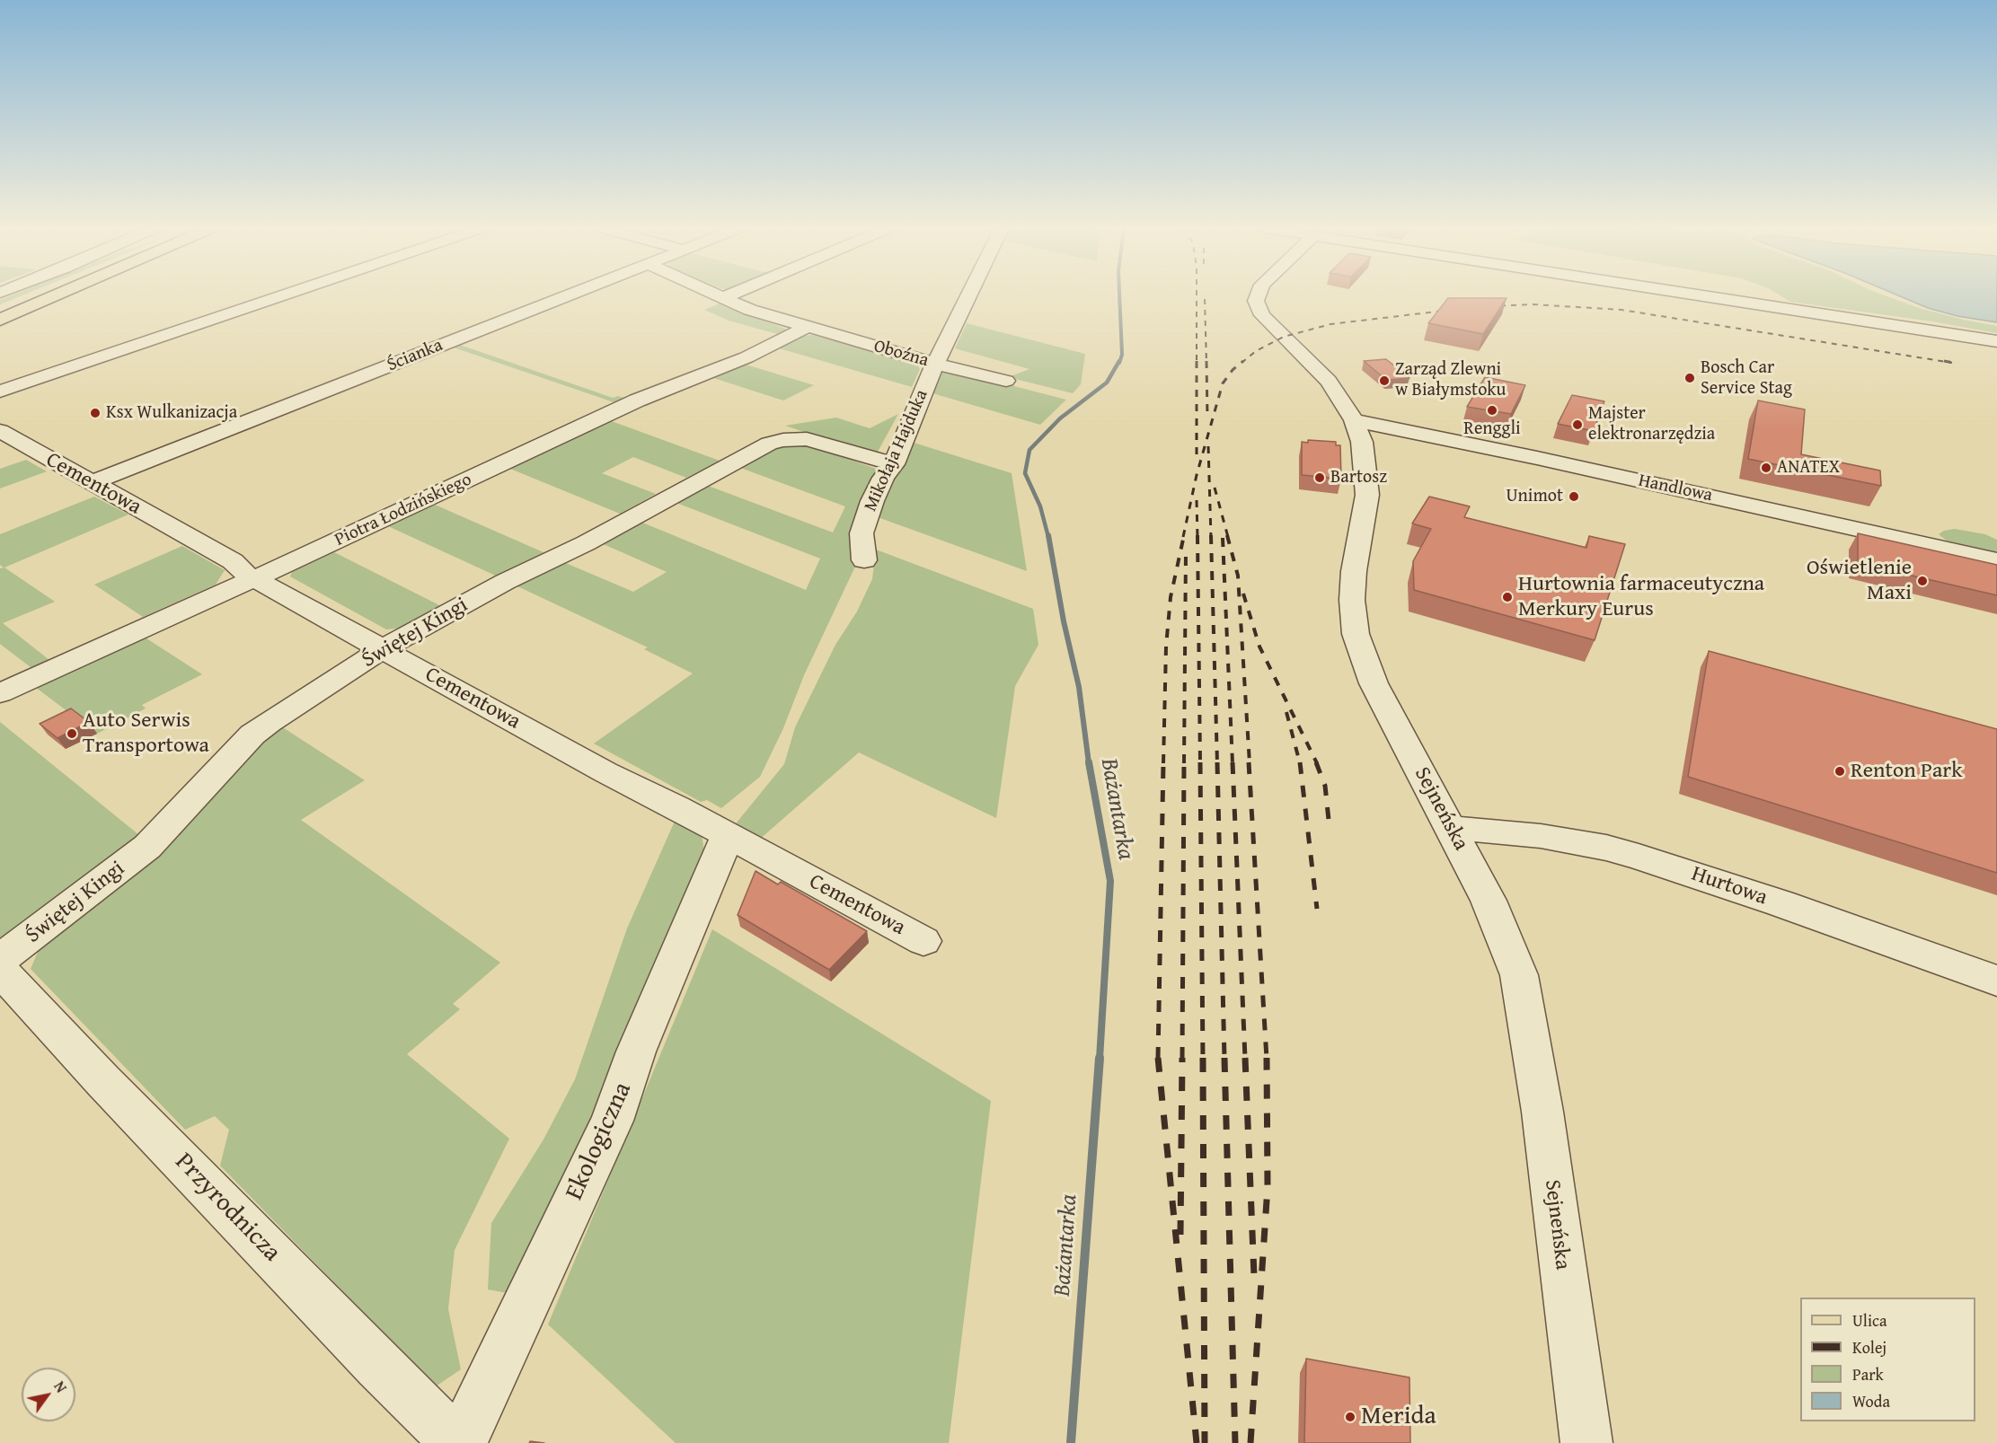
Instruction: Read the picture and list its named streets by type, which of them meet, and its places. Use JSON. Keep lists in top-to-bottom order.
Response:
{
  "streets": {
    "street": [
      "Oboźna",
      "Ścianka",
      "Mikołaja Hajduka",
      "Cementowa",
      "Handlowa",
      "Piotra Łodzińskiego",
      "Świętej Kingi",
      "Sejneńska",
      "Hurtowa",
      "Ekologiczna",
      "Przyrodnicza"
    ]
  },
  "crossings": [
    ["Oboźna", "Mikołaja Hajduka"],
    ["Oboźna", "Piotra Łodzińskiego"],
    ["Ścianka", "Cementowa"],
    ["Mikołaja Hajduka", "Świętej Kingi"],
    ["Cementowa", "Piotra Łodzińskiego"],
    ["Cementowa", "Świętej Kingi"],
    ["Cementowa", "Ekologiczna"],
    ["Handlowa", "Sejneńska"],
    ["Sejneńska", "Hurtowa"],
    ["Ekologiczna", "Przyrodnicza"]
  ],
  "water": ["Bażantarka"],
  "places": [
    "Bosch Car Service Stag",
    "Zarząd Zlewni w Białymstoku",
    "Renggli",
    "Ksx Wulkanizacja",
    "Majster elektronarzędzia",
    "ANATEX",
    "Bartosz",
    "Unimot",
    "Oświetlenie Maxi",
    "Hurtownia farmaceutyczna Merkury Eurus",
    "Auto Serwis Transportowa",
    "Renton Park",
    "Merida"
  ],
  "legend": [
    "Ulica",
    "Kolej",
    "Park",
    "Woda"
  ],
  "north": "top right"
}
